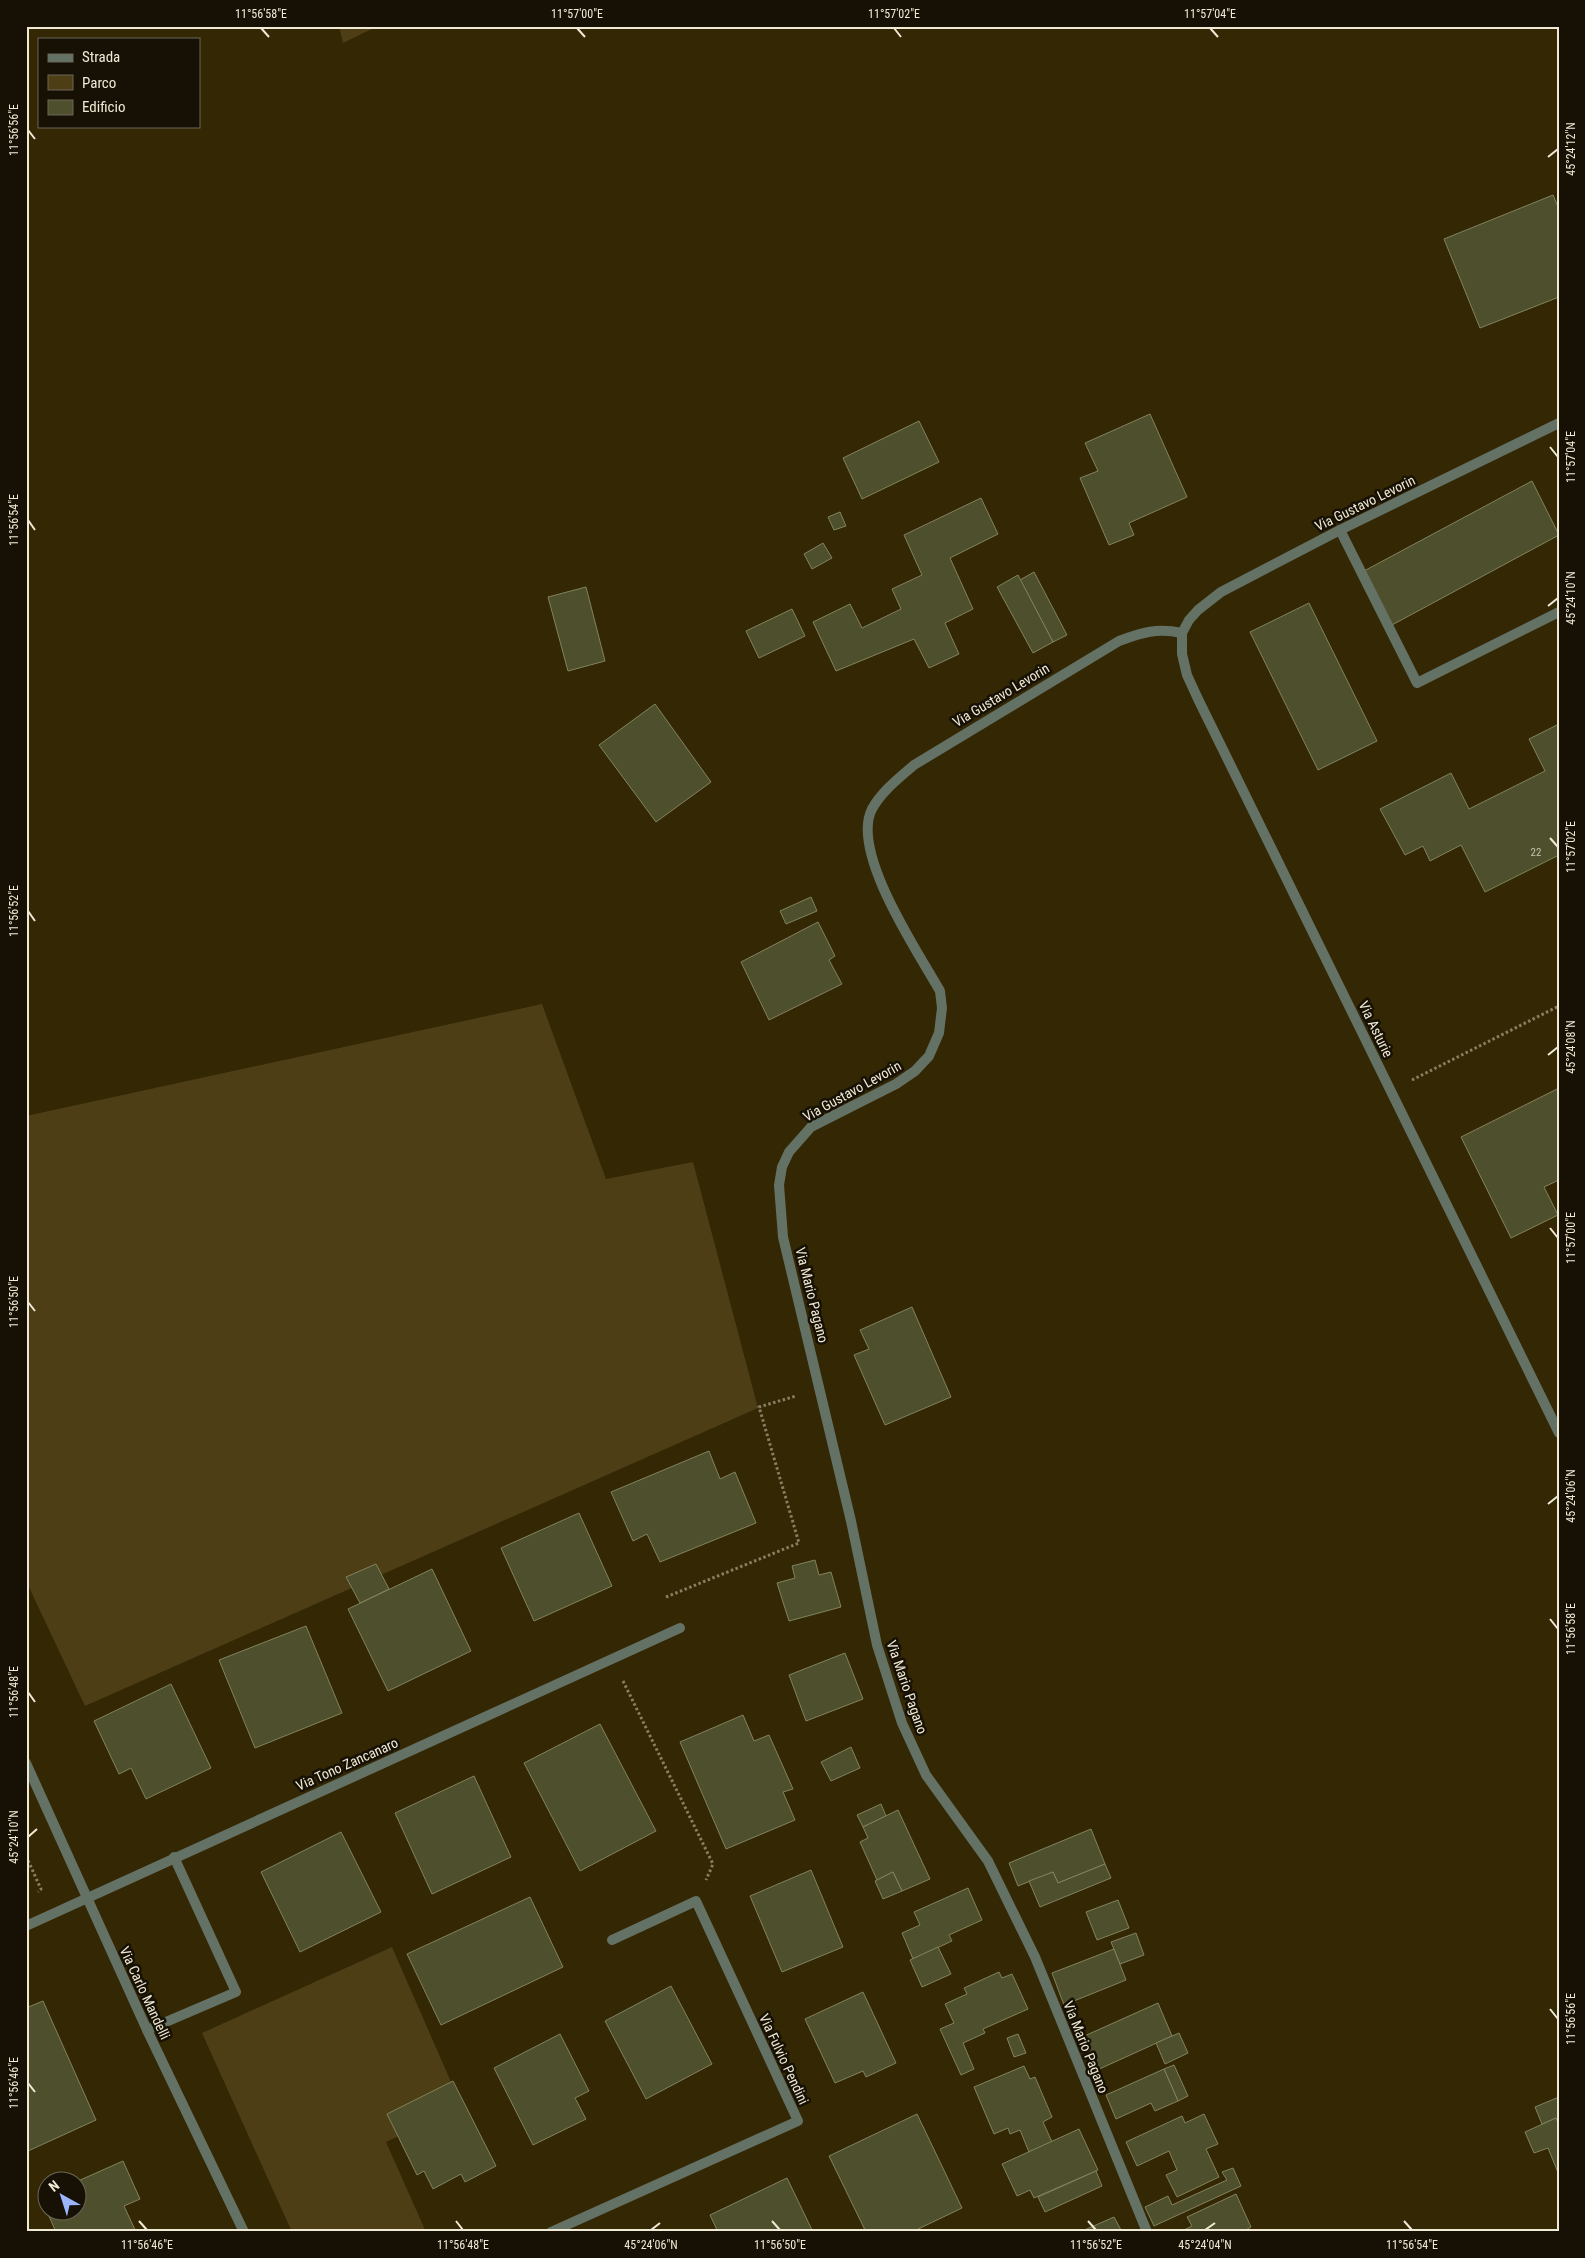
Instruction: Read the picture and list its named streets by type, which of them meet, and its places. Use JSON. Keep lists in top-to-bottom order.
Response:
{
  "streets": {
    "street": [
      "Via Gustavo Levorin",
      "Via Asturie",
      "Via Mario Pagano",
      "Via Tono Zancanaro",
      "Via Carlo Mandelli",
      "Via Fulvio Pendini"
    ]
  },
  "crossings": [
    ["Via Gustavo Levorin", "Via Asturie"],
    ["Via Gustavo Levorin", "Via Mario Pagano"],
    ["Via Tono Zancanaro", "Via Carlo Mandelli"]
  ],
  "house_numbers": ["22"],
  "legend": ["Strada", "Parco", "Edificio"],
  "north": "top left",
  "coordinates": [
    "11°56'58\"E",
    "11°57'00\"E",
    "11°57'02\"E",
    "11°57'04\"E",
    "11°56'56\"E",
    "45°24'12\"N",
    "11°56'54\"E",
    "45°24'10\"N",
    "11°56'52\"E",
    "45°24'08\"N",
    "11°56'50\"E",
    "45°24'06\"N",
    "11°56'48\"E",
    "11°56'46\"E",
    "45°24'04\"N"
  ]
}
